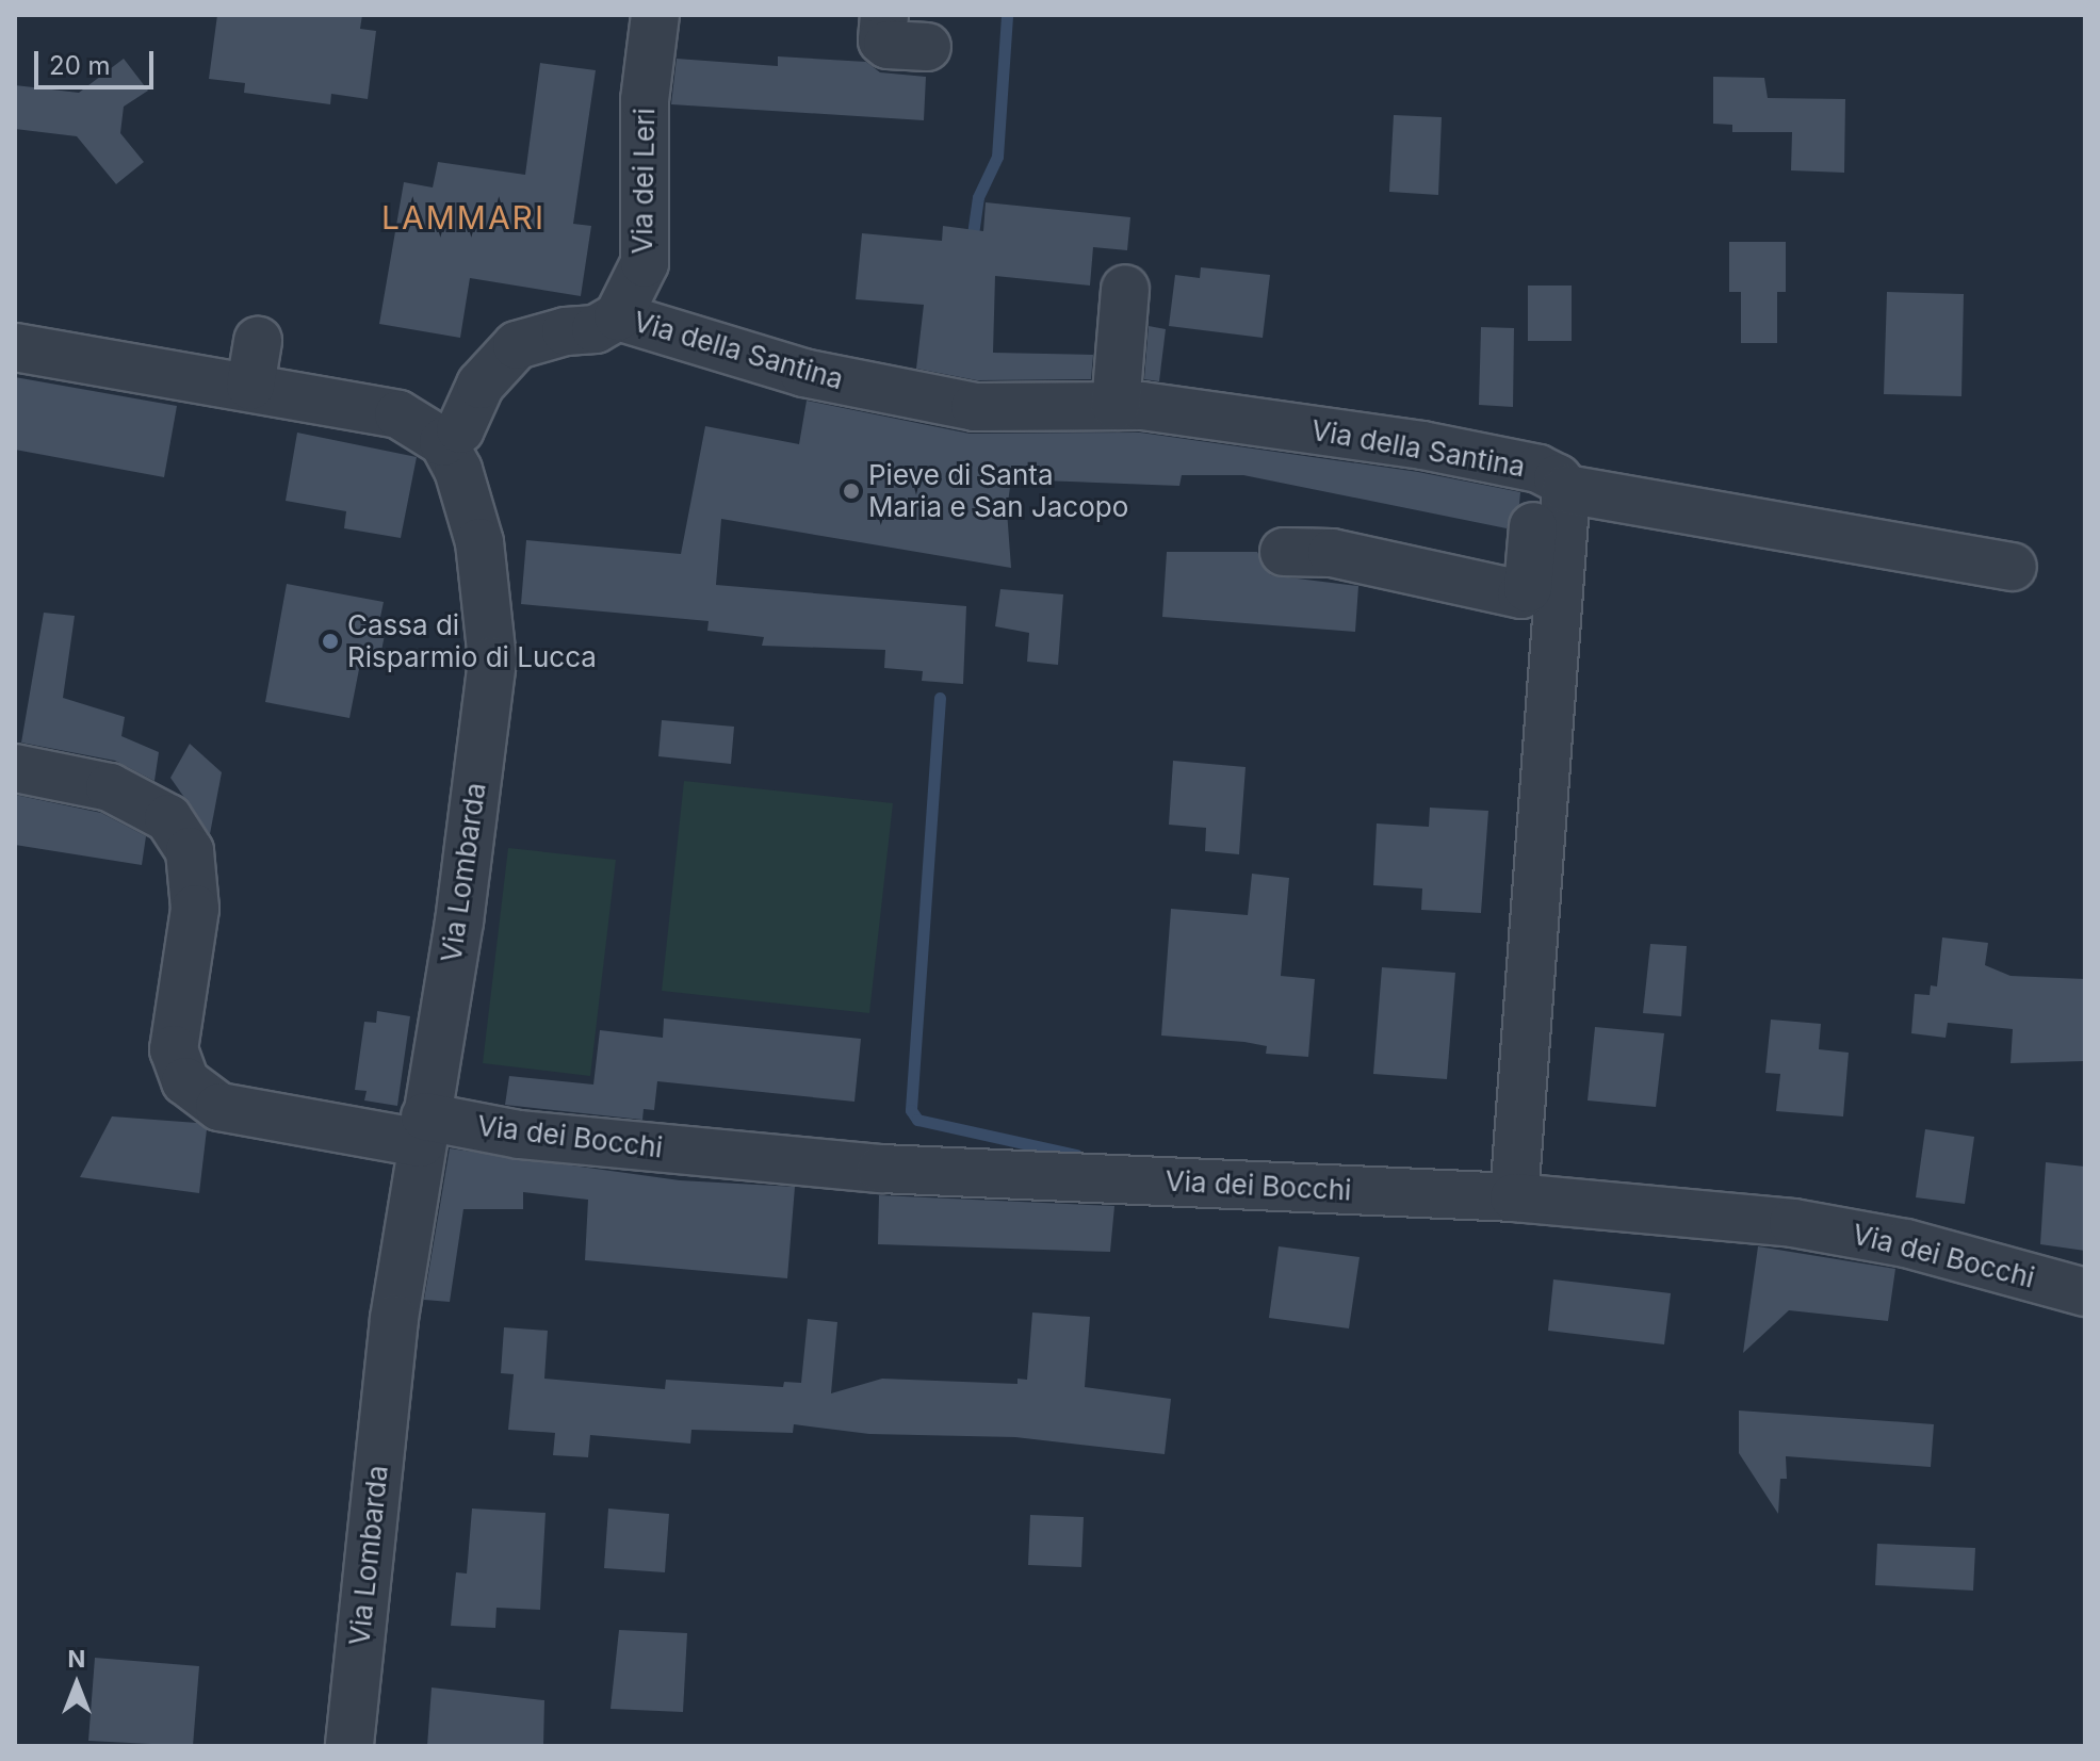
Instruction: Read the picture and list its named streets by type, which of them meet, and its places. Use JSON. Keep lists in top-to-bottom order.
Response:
{
  "streets": {
    "street": [
      "Via dei Leri",
      "Via della Santina",
      "Via Lombarda",
      "Via dei Bocchi"
    ]
  },
  "crossings": [
    ["Via dei Leri", "Via della Santina"],
    ["Via Lombarda", "Via dei Bocchi"]
  ],
  "districts": ["LAMMARI"],
  "places": ["Pieve di Santa Maria e San Jacopo", "Cassa di Risparmio di Lucca"],
  "scale_bar": "20 m",
  "north": "top"
}
